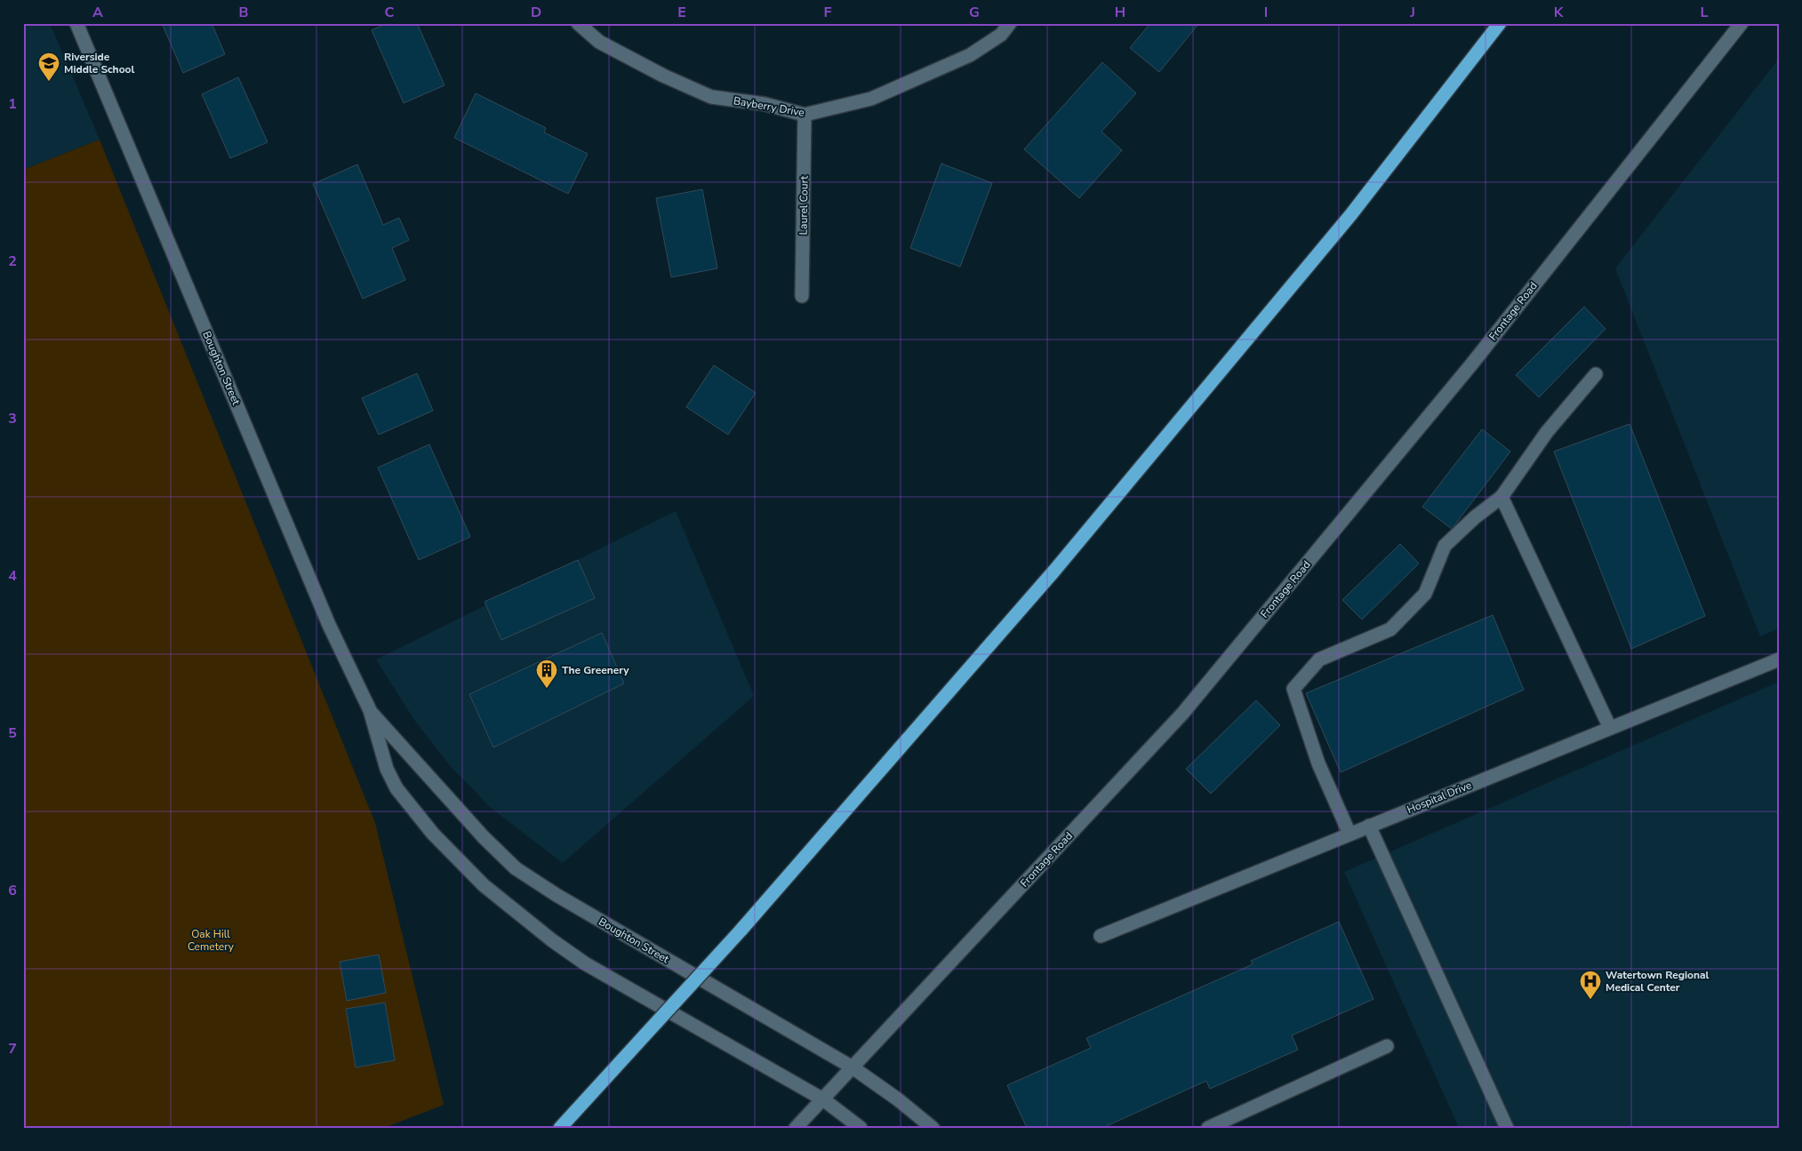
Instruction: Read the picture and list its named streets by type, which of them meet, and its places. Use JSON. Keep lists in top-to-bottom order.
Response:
{
  "streets": {
    "street": [
      "Bayberry Drive",
      "Laurel Court",
      "Frontage Road",
      "Boughton Street",
      "Hospital Drive"
    ]
  },
  "crossings": [
    ["Bayberry Drive", "Laurel Court"],
    ["Frontage Road", "Boughton Street"]
  ],
  "parks": ["Oak Hill Cemetery"],
  "places": {
    "school or university": ["Riverside Middle School"],
    "building": ["The Greenery"],
    "hospital": ["Watertown Regional Medical Center"]
  },
  "grid": {
    "columns": [
      "A",
      "B",
      "C",
      "D",
      "E",
      "F",
      "G",
      "H",
      "I",
      "J",
      "K",
      "L"
    ],
    "rows": [
      "1",
      "2",
      "3",
      "4",
      "5",
      "6",
      "7"
    ]
  }
}
